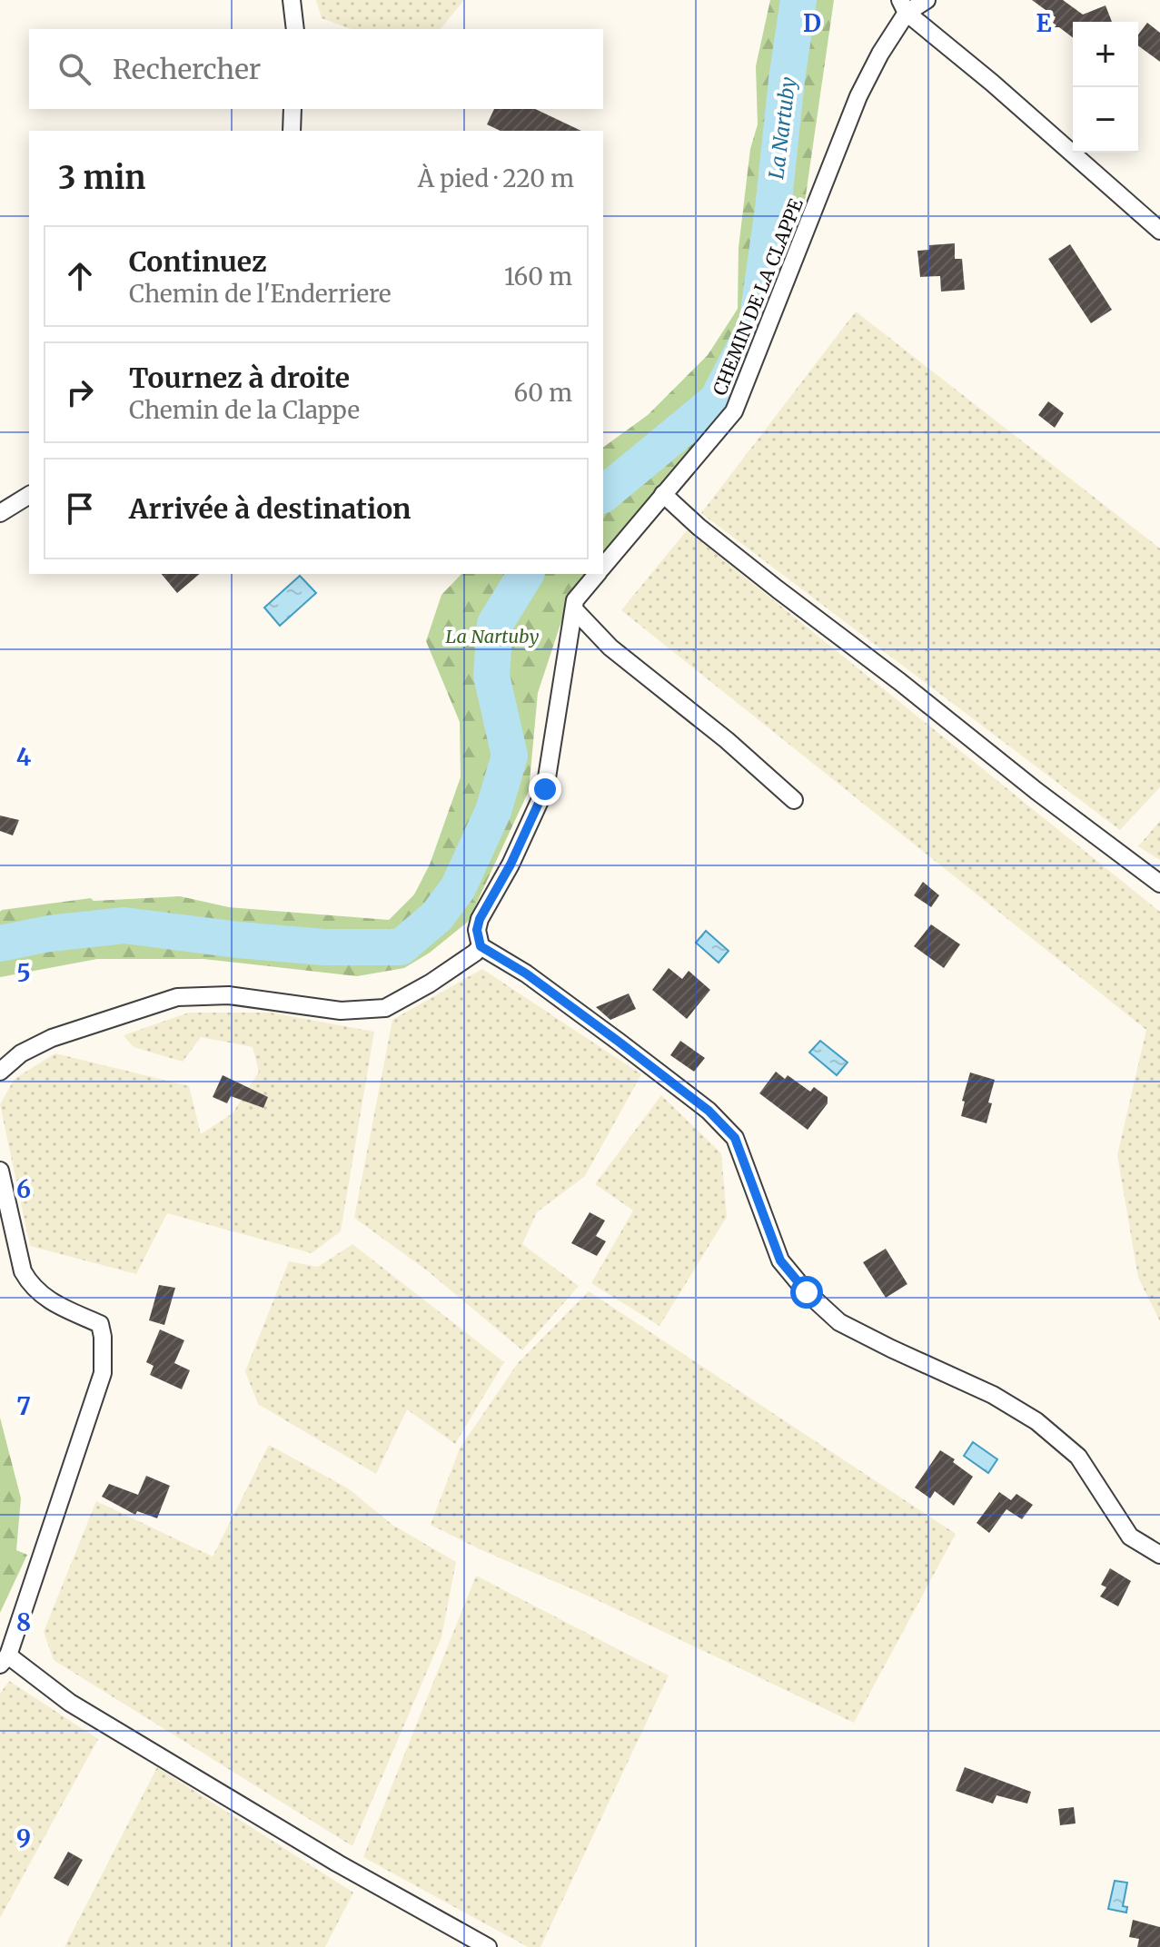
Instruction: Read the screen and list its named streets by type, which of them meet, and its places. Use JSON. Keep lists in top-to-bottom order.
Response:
{
  "streets": {
    "street": ["CHEMIN DE LA CLAPPE"]
  },
  "water": ["La Nartuby"],
  "parks": ["La Nartuby"],
  "page": {
    "map_buttons": ["+", "−"],
    "search": "Rechercher",
    "heading": ["3 min", "À pied · 220 m"],
    "list": [
      ["Continuez", "Chemin de l'Enderriere", "160 m"],
      ["Tournez à droite", "Chemin de la Clappe", "60 m"],
      "Arrivée à destination"
    ]
  },
  "grid": {
    "columns": ["D", "E"],
    "rows": [
      "4",
      "5",
      "6",
      "7",
      "8",
      "9"
    ]
  }
}
